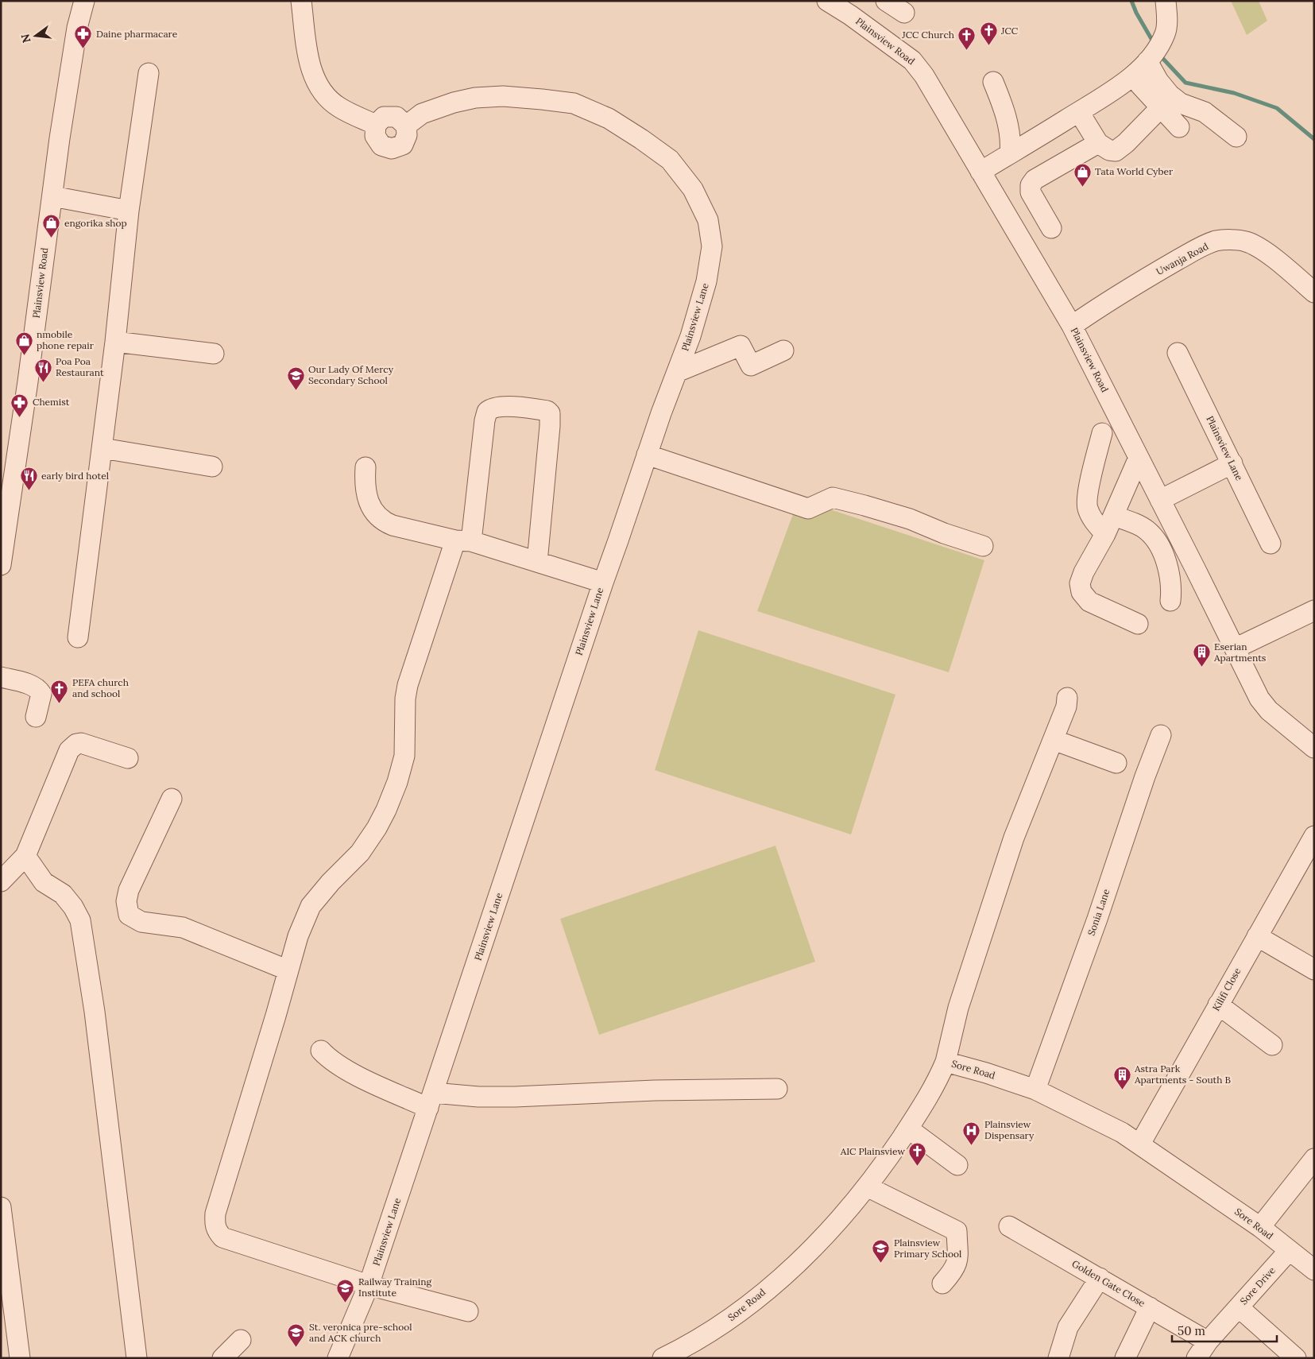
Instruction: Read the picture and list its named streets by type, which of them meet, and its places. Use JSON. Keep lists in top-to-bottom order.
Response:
{
  "streets": {
    "street": [
      "Plainsview Road",
      "Uwanja Road",
      "Plainsview Lane",
      "Sonia Lane",
      "Kilifi Close",
      "Sore Road",
      "Golden Gate Close",
      "Sore Drive"
    ]
  },
  "crossings": [
    ["Plainsview Road", "Uwanja Road"],
    ["Sonia Lane", "Sore Road"],
    ["Kilifi Close", "Sore Road"],
    ["Sore Road", "Sore Drive"],
    ["Golden Gate Close", "Sore Drive"]
  ],
  "places": {
    "church": [
      "JCC",
      "JCC Church",
      "PEFA church and school",
      "AIC Plainsview"
    ],
    "pharmacy": ["Daine pharmacare", "Chemist"],
    "shop": ["Tata World Cyber", "engorika shop", "nmobile phone repair"],
    "restaurant": ["Poa Poa Restaurant", "early bird hotel"],
    "school or university": [
      "Our Lady Of Mercy Secondary School",
      "Plainsview Primary School",
      "Railway Training Institute",
      "St. veronica pre-school and ACK church"
    ],
    "building": ["Eserian Apartments", "Astra Park Apartments - South B"],
    "hospital": ["Plainsview Dispensary"]
  },
  "scale_bar": "50 m",
  "north": "left"
}
